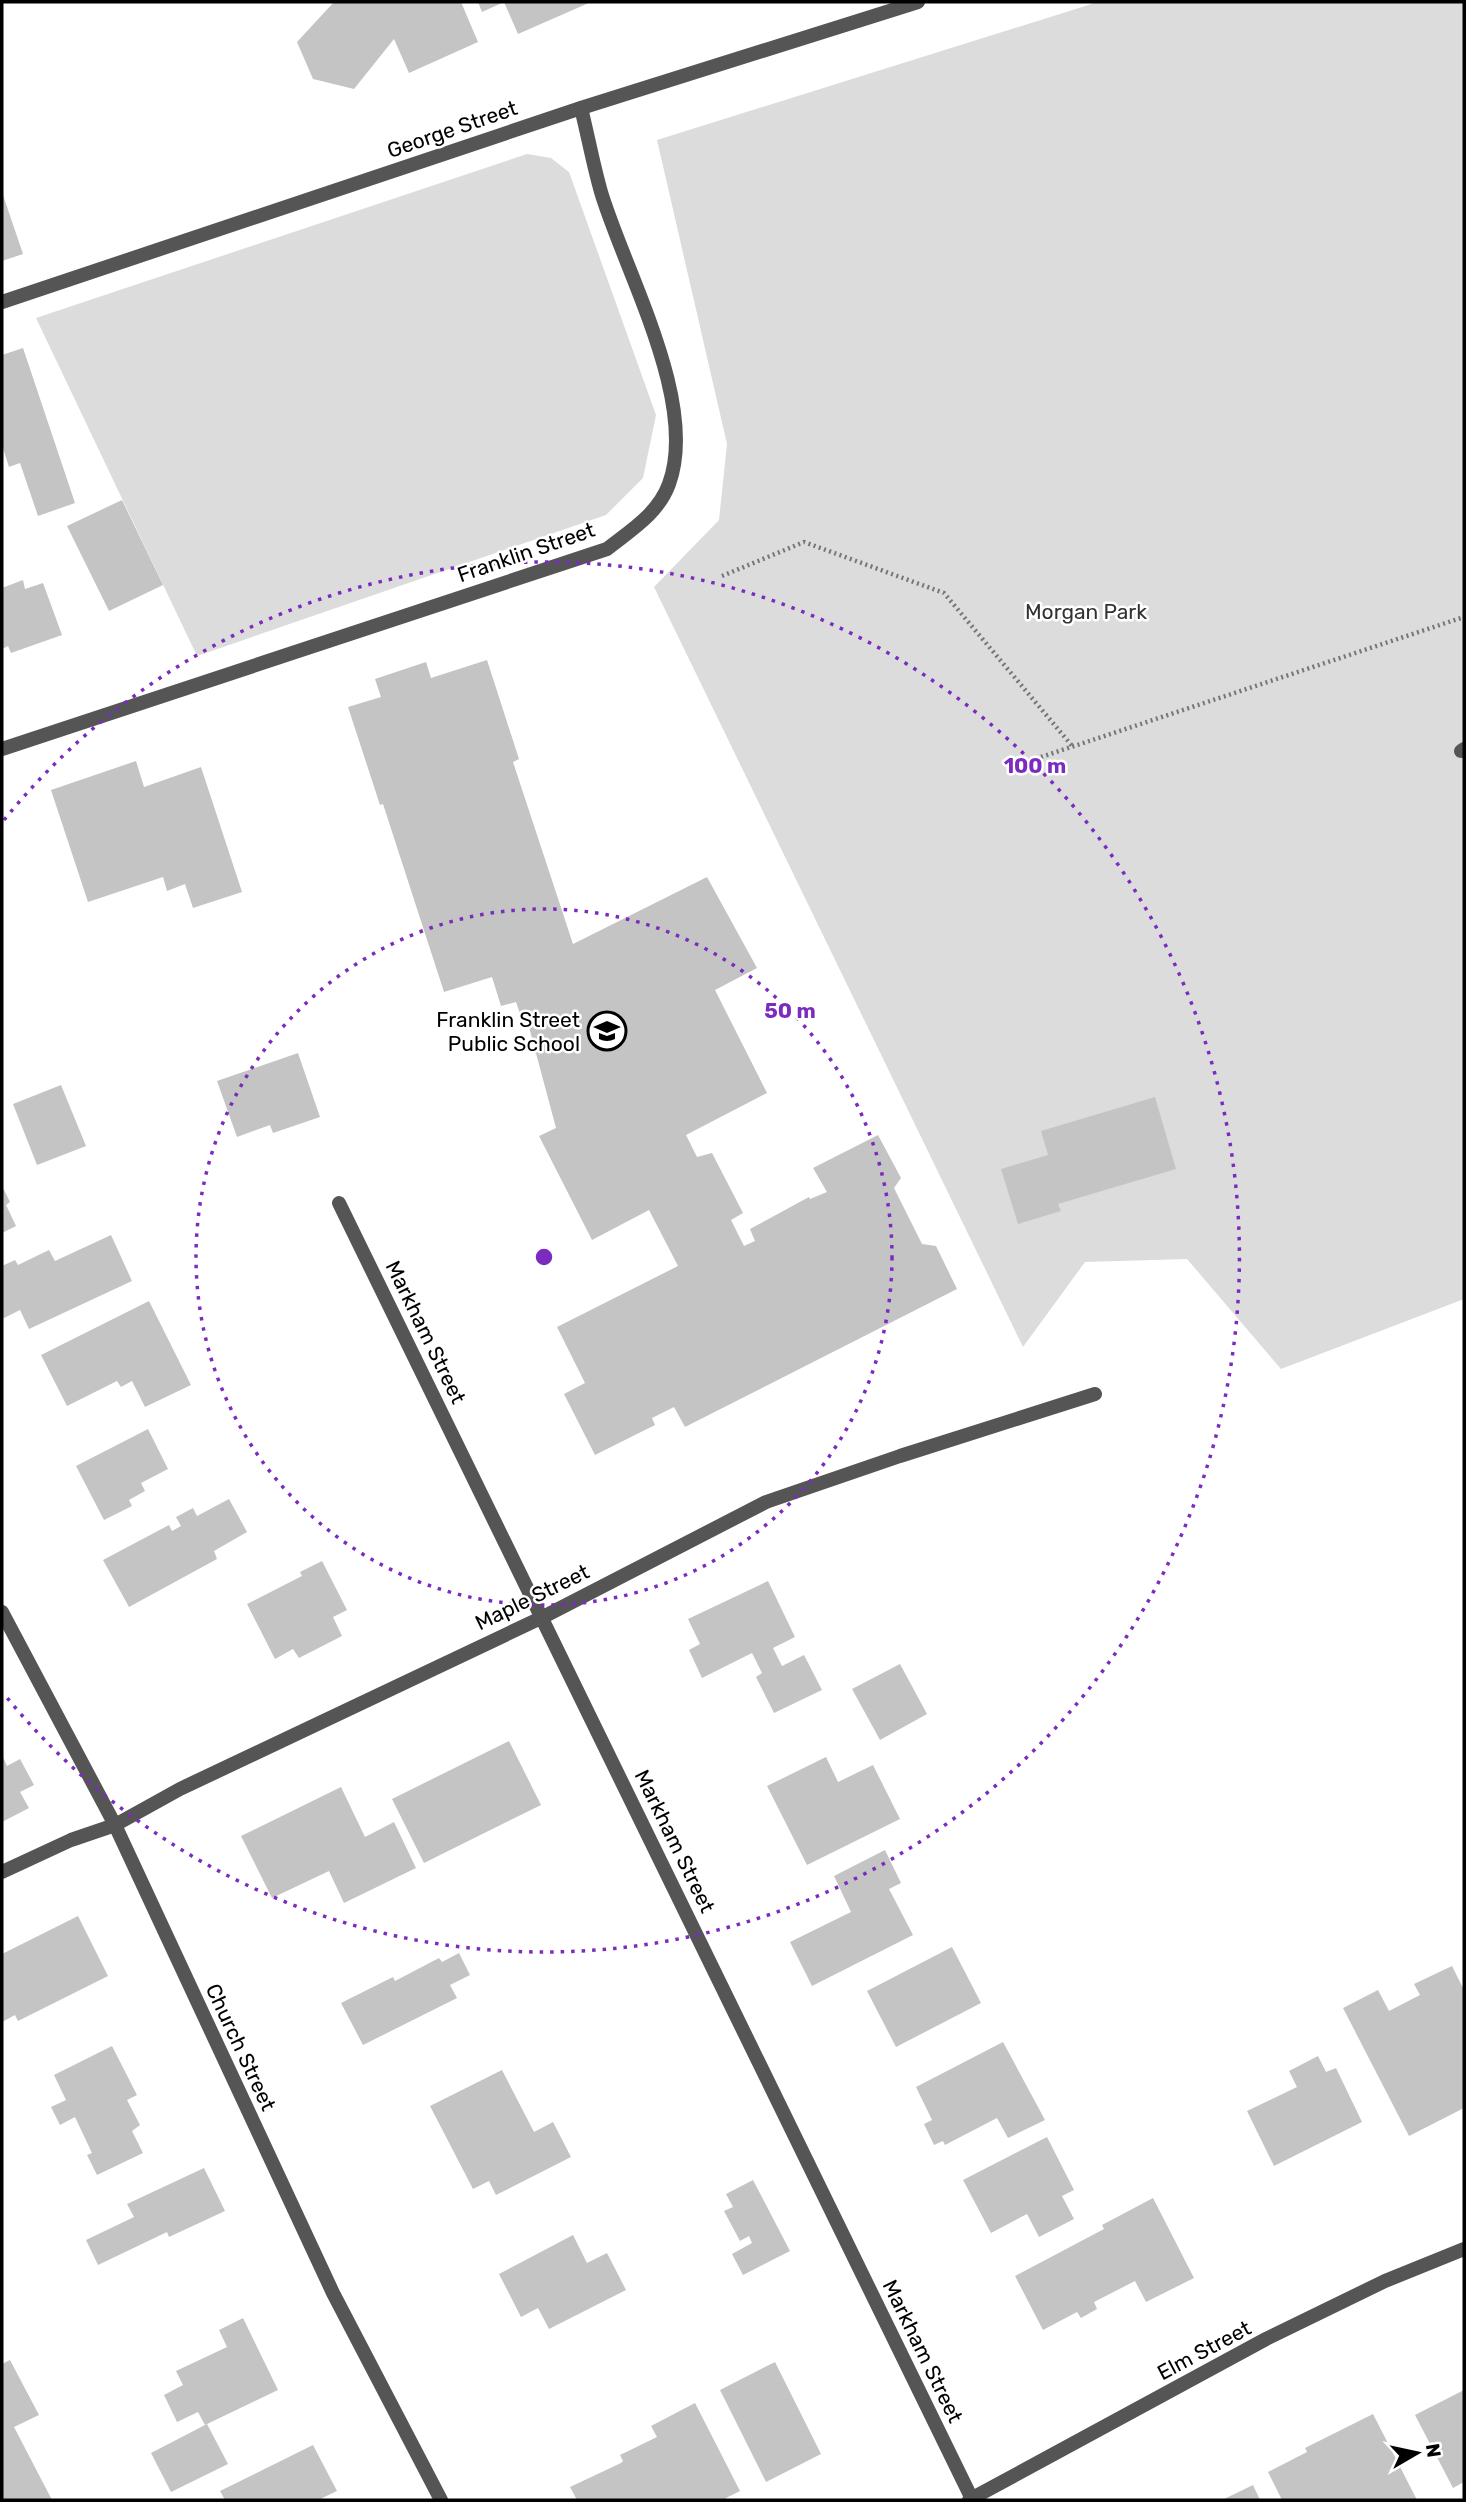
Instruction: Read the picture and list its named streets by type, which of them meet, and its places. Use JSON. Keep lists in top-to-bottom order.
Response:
{
  "streets": {
    "street": [
      "George Street",
      "Franklin Street",
      "Markham Street",
      "Maple Street",
      "Church Street",
      "Elm Street"
    ]
  },
  "crossings": [
    ["George Street", "Franklin Street"],
    ["Markham Street", "Maple Street"],
    ["Markham Street", "Elm Street"],
    ["Maple Street", "Church Street"]
  ],
  "parks": ["Morgan Park"],
  "places": {
    "school or university": ["Franklin Street Public School"]
  },
  "north": "right",
  "rings": ["100 m", "50 m"]
}
